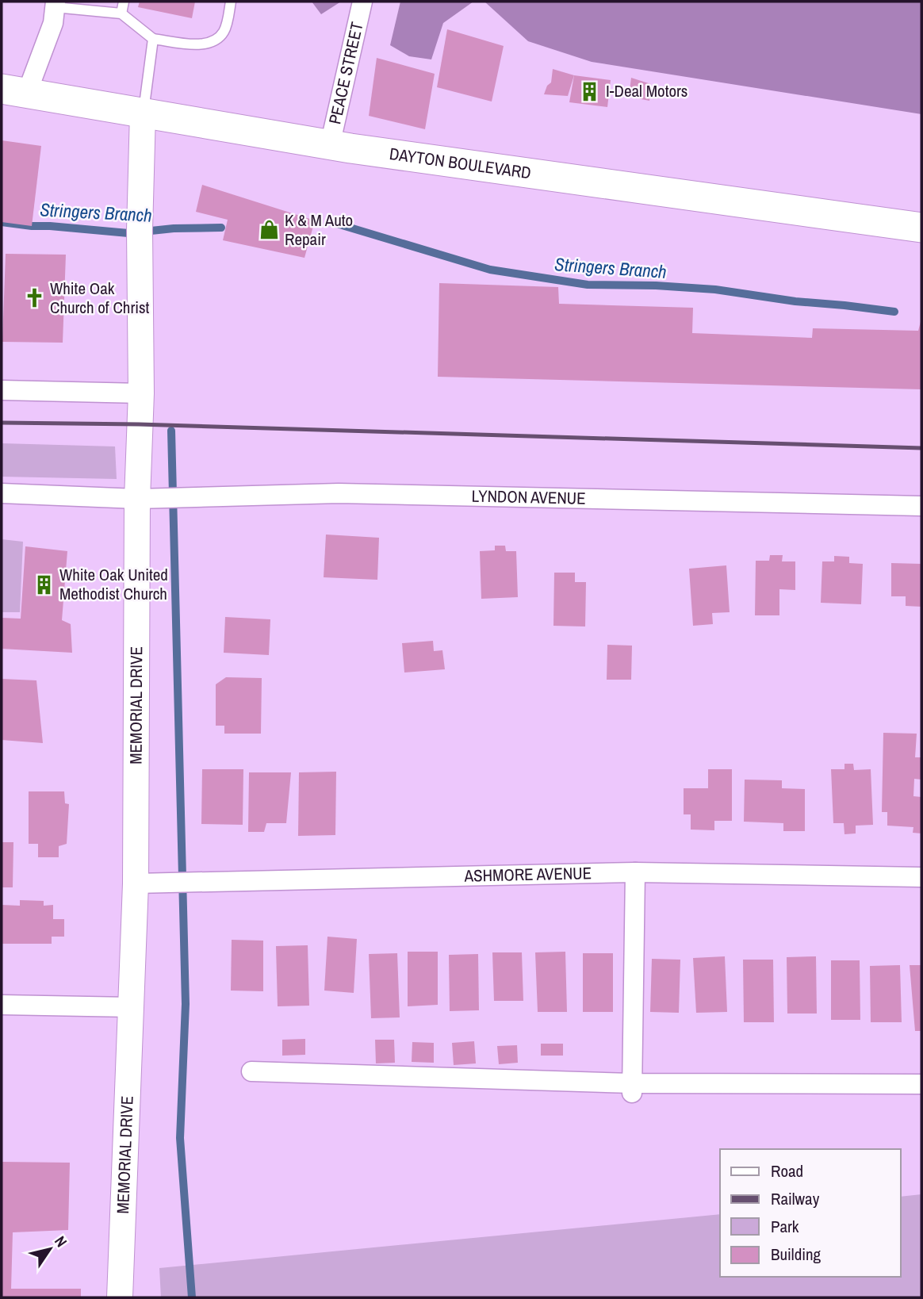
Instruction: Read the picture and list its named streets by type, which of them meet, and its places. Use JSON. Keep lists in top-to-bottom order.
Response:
{
  "streets": {
    "main road": ["DAYTON BOULEVARD"],
    "street": [
      "PEACE STREET",
      "LYNDON AVENUE",
      "MEMORIAL DRIVE",
      "ASHMORE AVENUE"
    ]
  },
  "crossings": [
    ["PEACE STREET", "DAYTON BOULEVARD"],
    ["DAYTON BOULEVARD", "MEMORIAL DRIVE"],
    ["LYNDON AVENUE", "MEMORIAL DRIVE"],
    ["MEMORIAL DRIVE", "ASHMORE AVENUE"]
  ],
  "water": ["Stringers Branch"],
  "places": {
    "building": ["I-Deal Motors", "White Oak United Methodist Church"],
    "shop": ["K & M Auto Repair"],
    "church": ["White Oak Church of Christ"]
  },
  "legend": [
    "Road",
    "Railway",
    "Park",
    "Building"
  ],
  "north": "top right"
}
